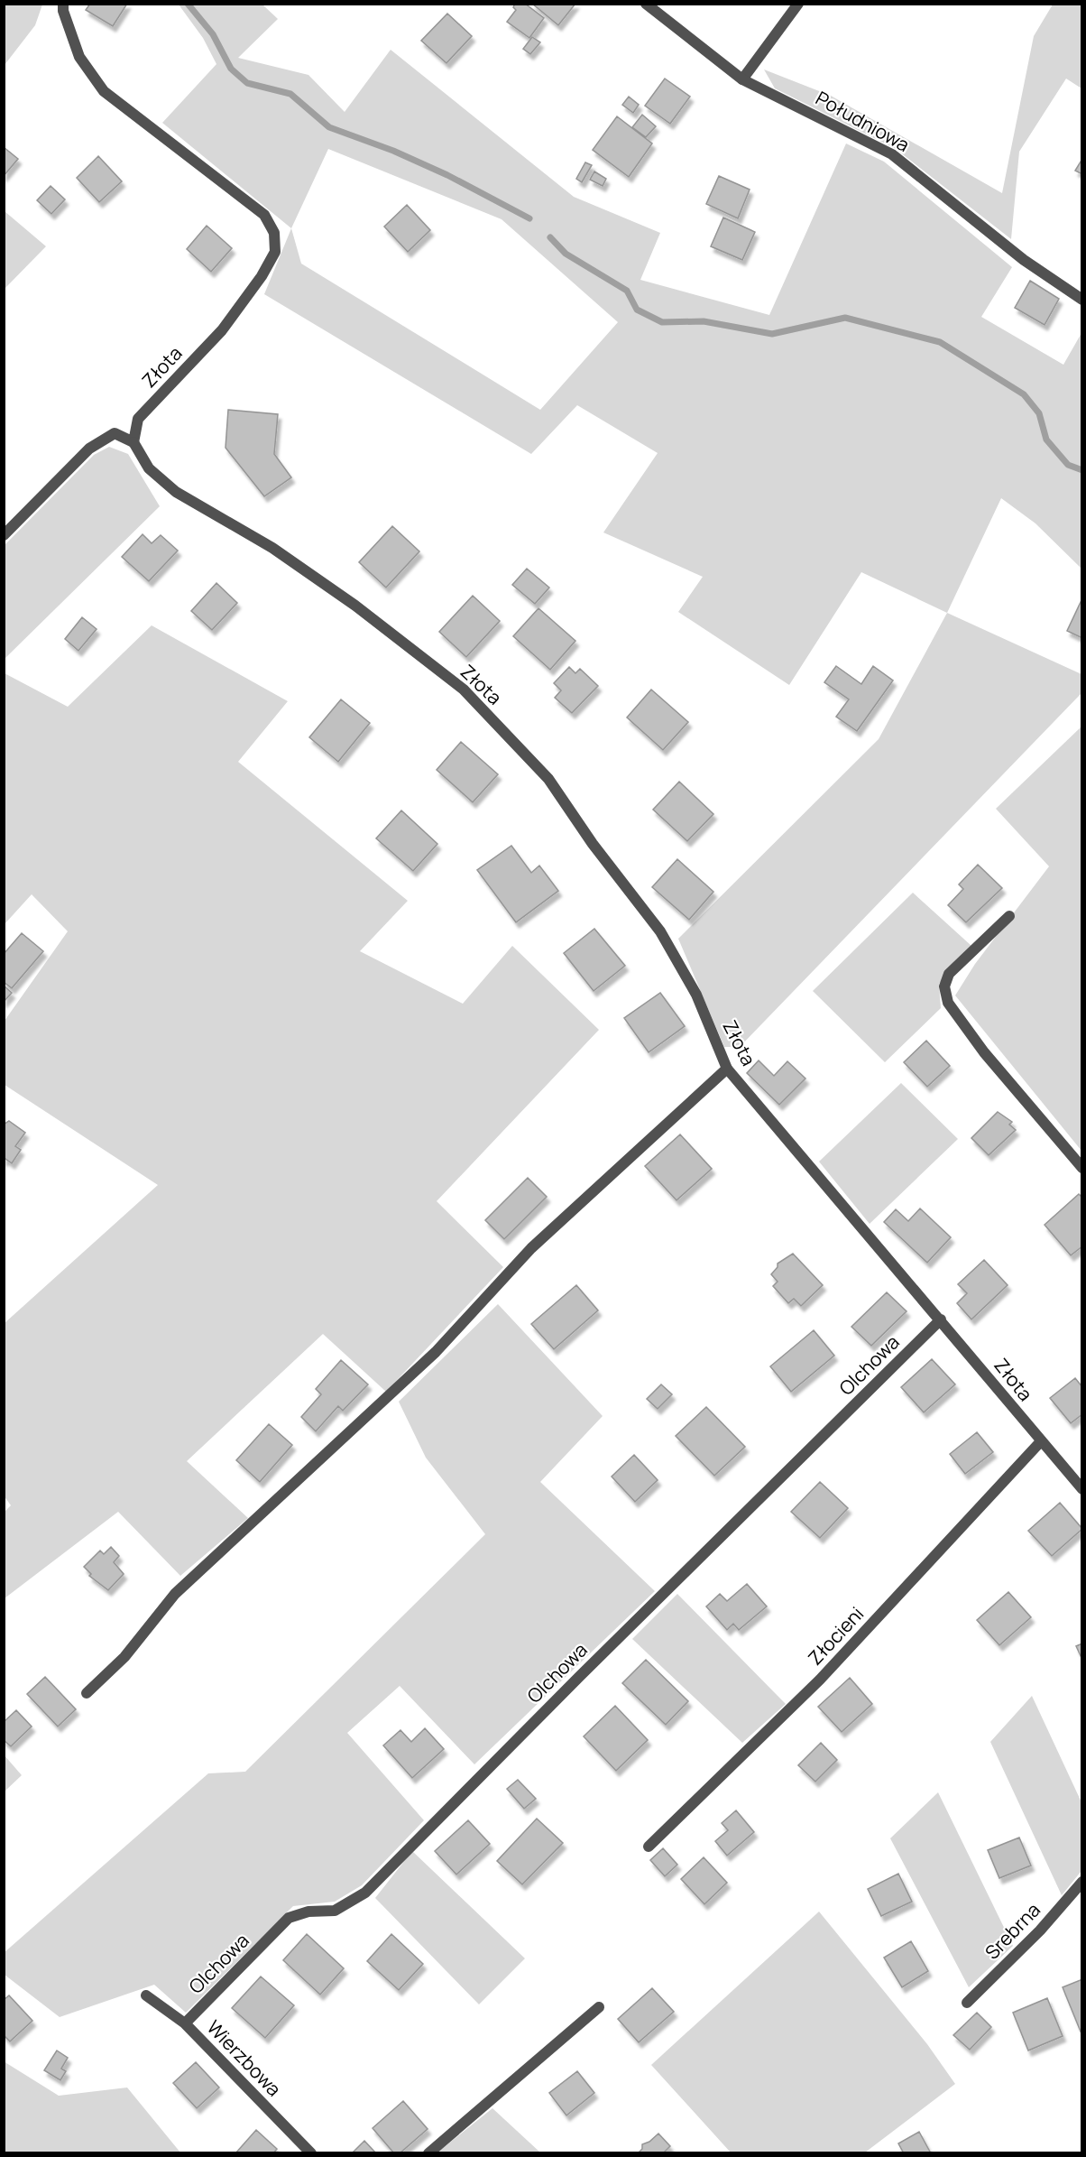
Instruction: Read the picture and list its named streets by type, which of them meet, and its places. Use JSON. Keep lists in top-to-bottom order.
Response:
{
  "streets": {
    "street": [
      "Południowa",
      "Złota",
      "Olchowa",
      "Złocieni",
      "Srebrna",
      "Wierzbowa"
    ]
  },
  "crossings": [
    ["Złota", "Olchowa"],
    ["Złota", "Złocieni"],
    ["Olchowa", "Wierzbowa"]
  ]
}
